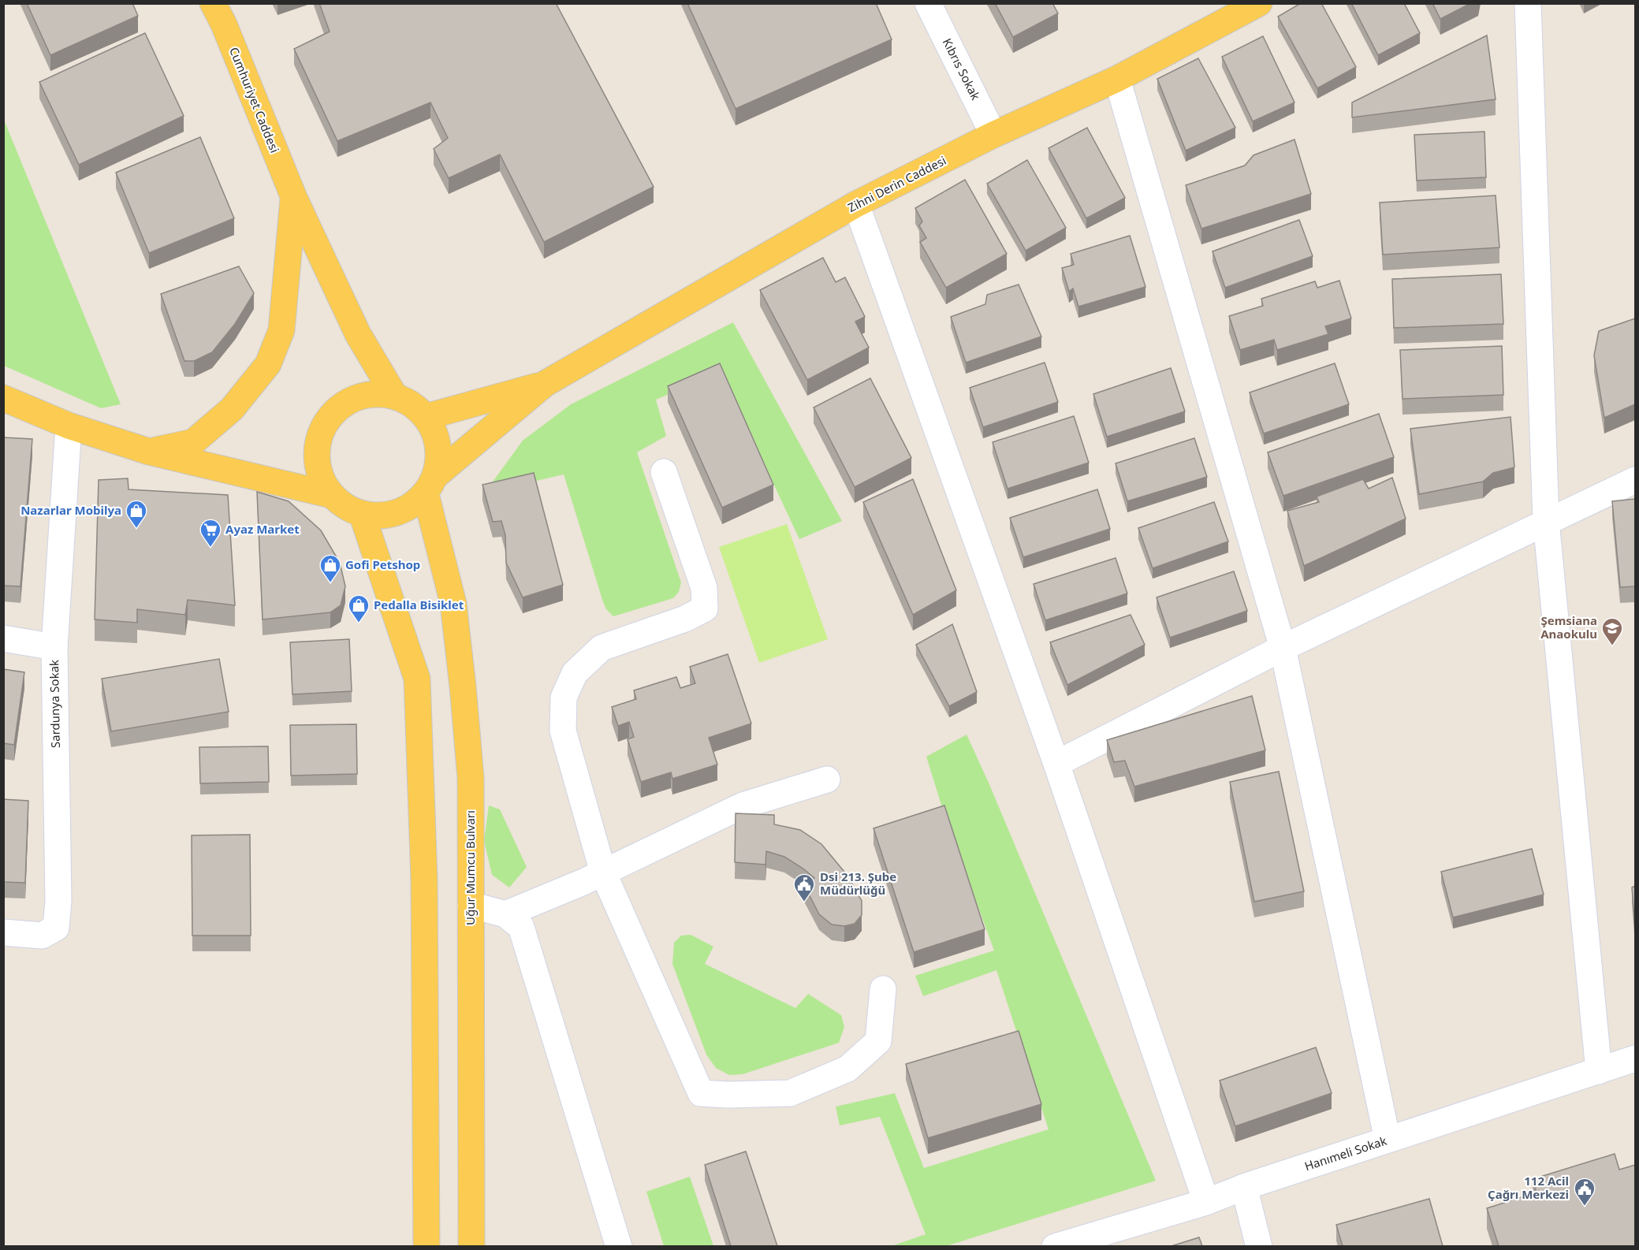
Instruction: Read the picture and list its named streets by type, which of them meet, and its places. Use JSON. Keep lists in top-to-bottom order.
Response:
{
  "streets": {
    "main road": ["Cumhuriyet Caddesi", "Zihni Derin Caddesi", "Uğur Mumcu Bulvarı"],
    "street": ["Kıbrıs Sokak", "Sardunya Sokak", "Hanımeli Sokak"]
  },
  "crossings": [
    ["Kıbrıs Sokak", "Zihni Derin Caddesi"],
    ["Cumhuriyet Caddesi", "Uğur Mumcu Bulvarı"]
  ],
  "places": {
    "shop": ["Nazarlar Mobilya", "Gofi Petshop", "Pedalla Bisiklet"],
    "supermarket": ["Ayaz Market"],
    "school or university": ["Şemsiana Anaokulu"],
    "public building": ["Dsi 213. Şube Müdürlüğü", "112 Acil Çağrı Merkezi"]
  }
}
